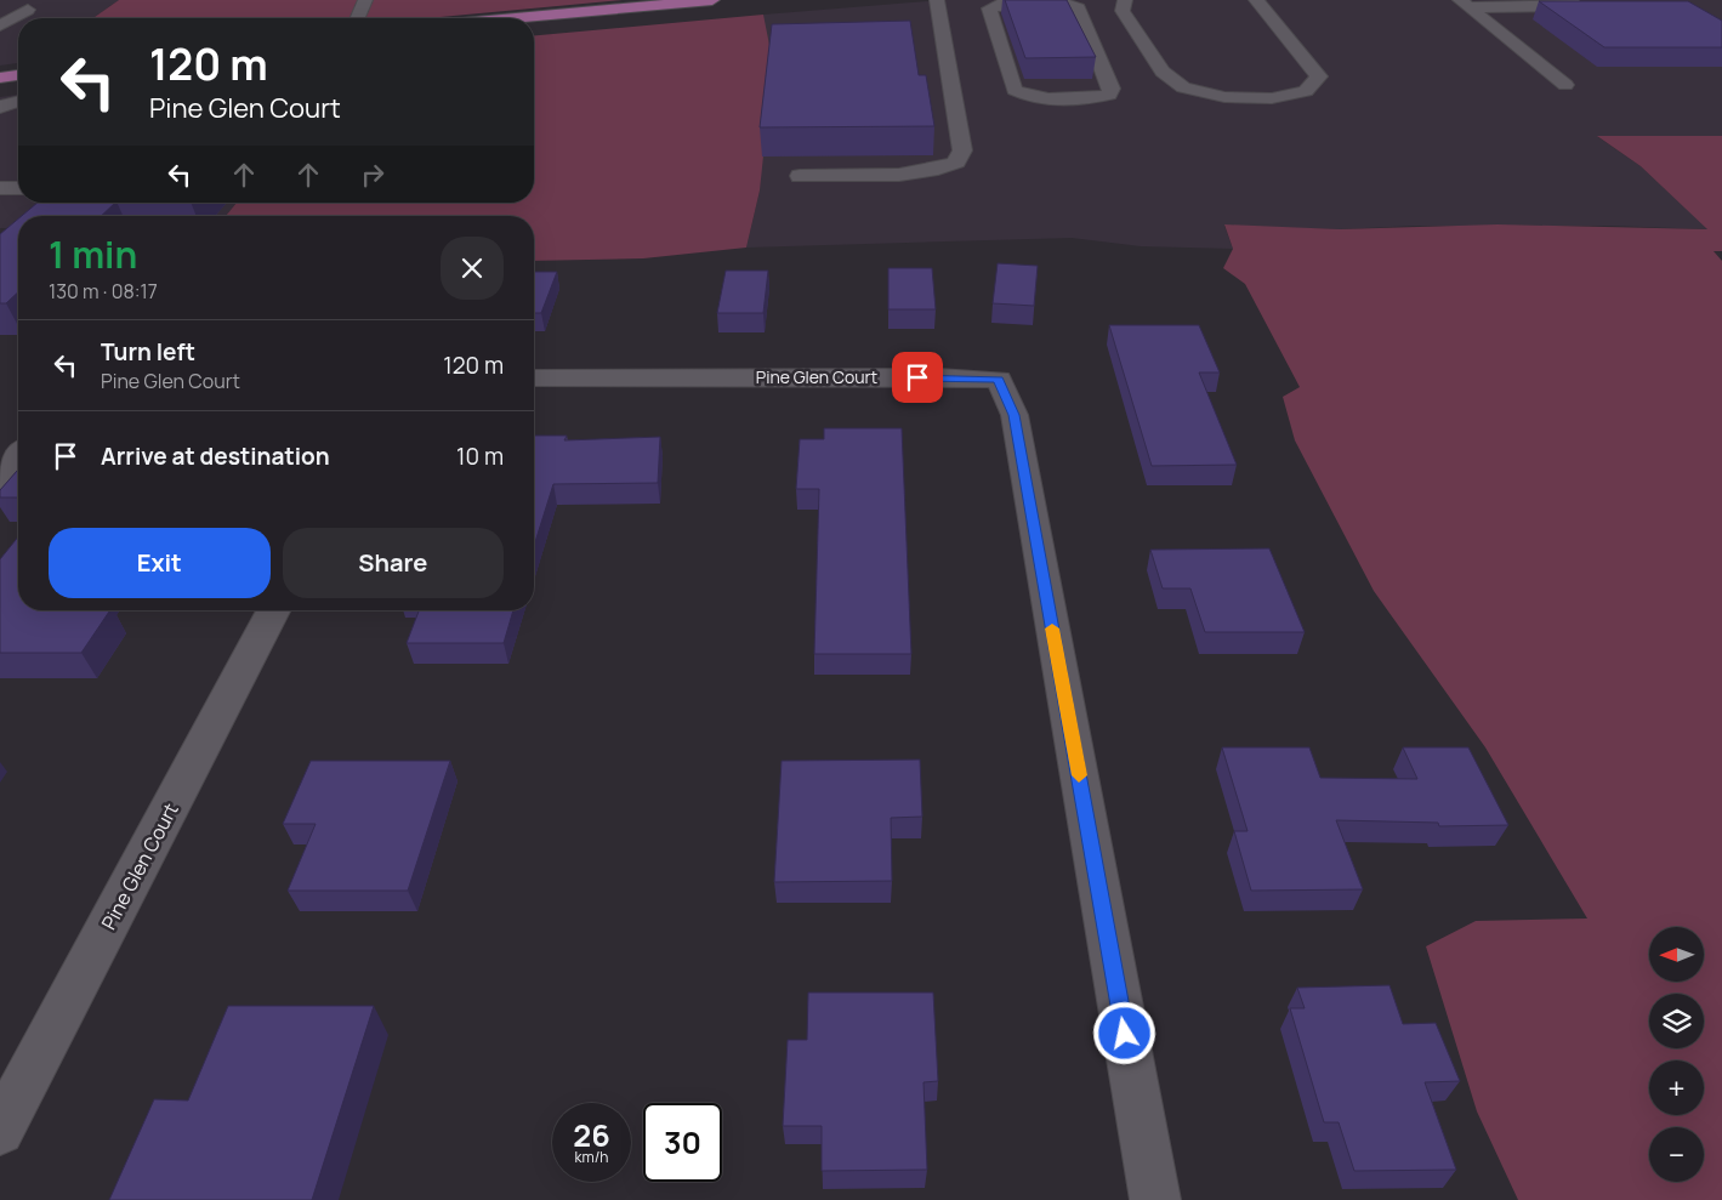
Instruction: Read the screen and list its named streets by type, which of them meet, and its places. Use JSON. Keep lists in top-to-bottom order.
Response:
{
  "streets": {
    "street": ["Pine Glen Court"]
  },
  "north": "left",
  "page": {
    "turn": ["120 m", "Pine Glen Court"],
    "heading": ["1 min", "130 m · 08:17"],
    "list": [
      {
        "name": "Turn left",
        "note": "Pine Glen Court",
        "value": "120 m"
      },
      {
        "name": "Arrive at destination",
        "value": "10 m"
      }
    ],
    "buttons": ["Exit", "Share"],
    "map_buttons": ["+", "−"],
    "speed": "26 km/h",
    "limit": "30"
  }
}
